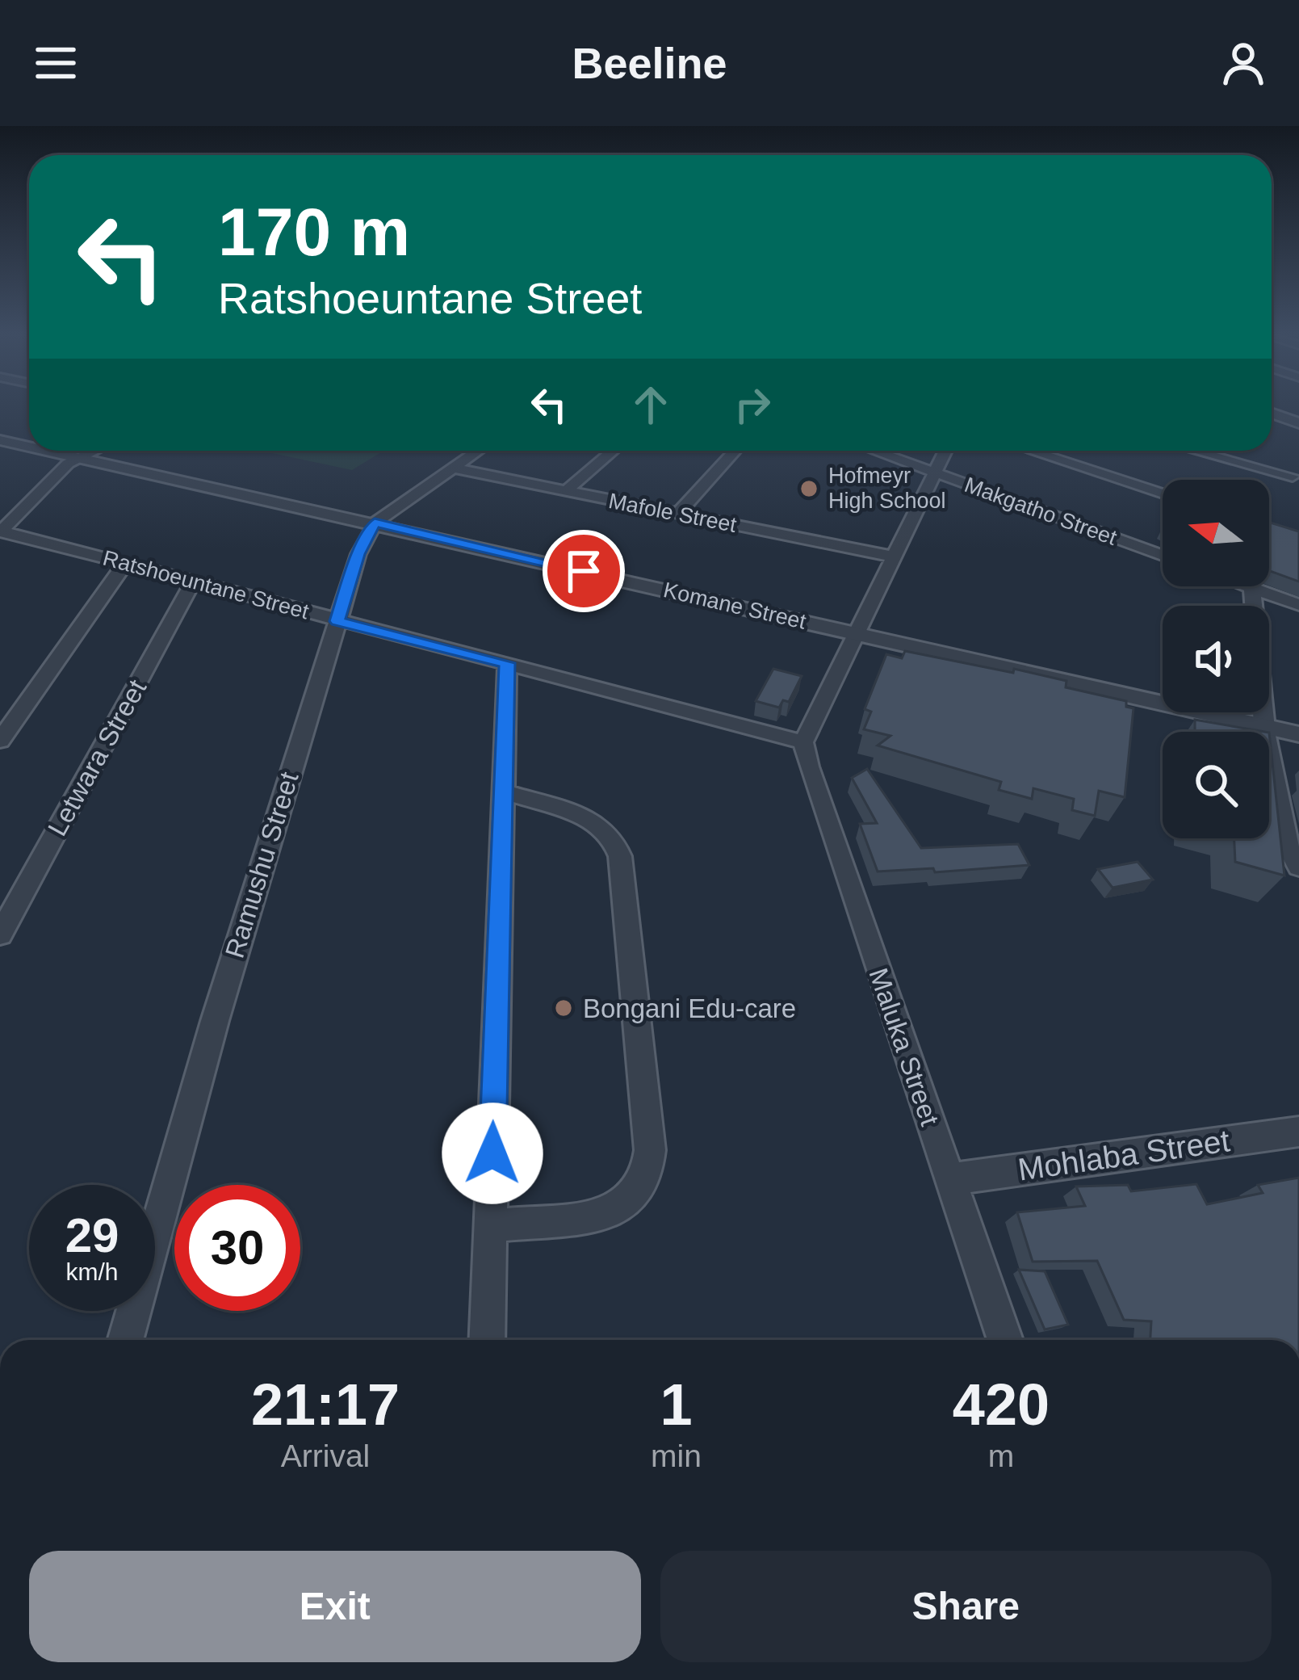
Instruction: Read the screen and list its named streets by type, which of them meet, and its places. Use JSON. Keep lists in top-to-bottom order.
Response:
{
  "streets": {
    "street": [
      "Makgatho Street",
      "Mafole Street",
      "Ratshoeuntane Street",
      "Komane Street",
      "Letwara Street",
      "Ramushu Street",
      "Maluka Street",
      "Mohlaba Street"
    ]
  },
  "crossings": [
    ["Ratshoeuntane Street", "Letwara Street"],
    ["Ratshoeuntane Street", "Ramushu Street"],
    ["Ratshoeuntane Street", "Maluka Street"],
    ["Komane Street", "Ramushu Street"],
    ["Maluka Street", "Mohlaba Street"]
  ],
  "places": ["Hofmeyr High School", "Bongani Edu-care"],
  "north": "left",
  "page": {
    "header": "Beeline",
    "turn": ["170 m", "Ratshoeuntane Street"],
    "speed": "29 km/h",
    "limit": "30",
    "eta": [
      "21:17",
      "Arrival",
      "1",
      "min",
      "420",
      "m"
    ],
    "buttons": ["Exit", "Share"]
  }
}
